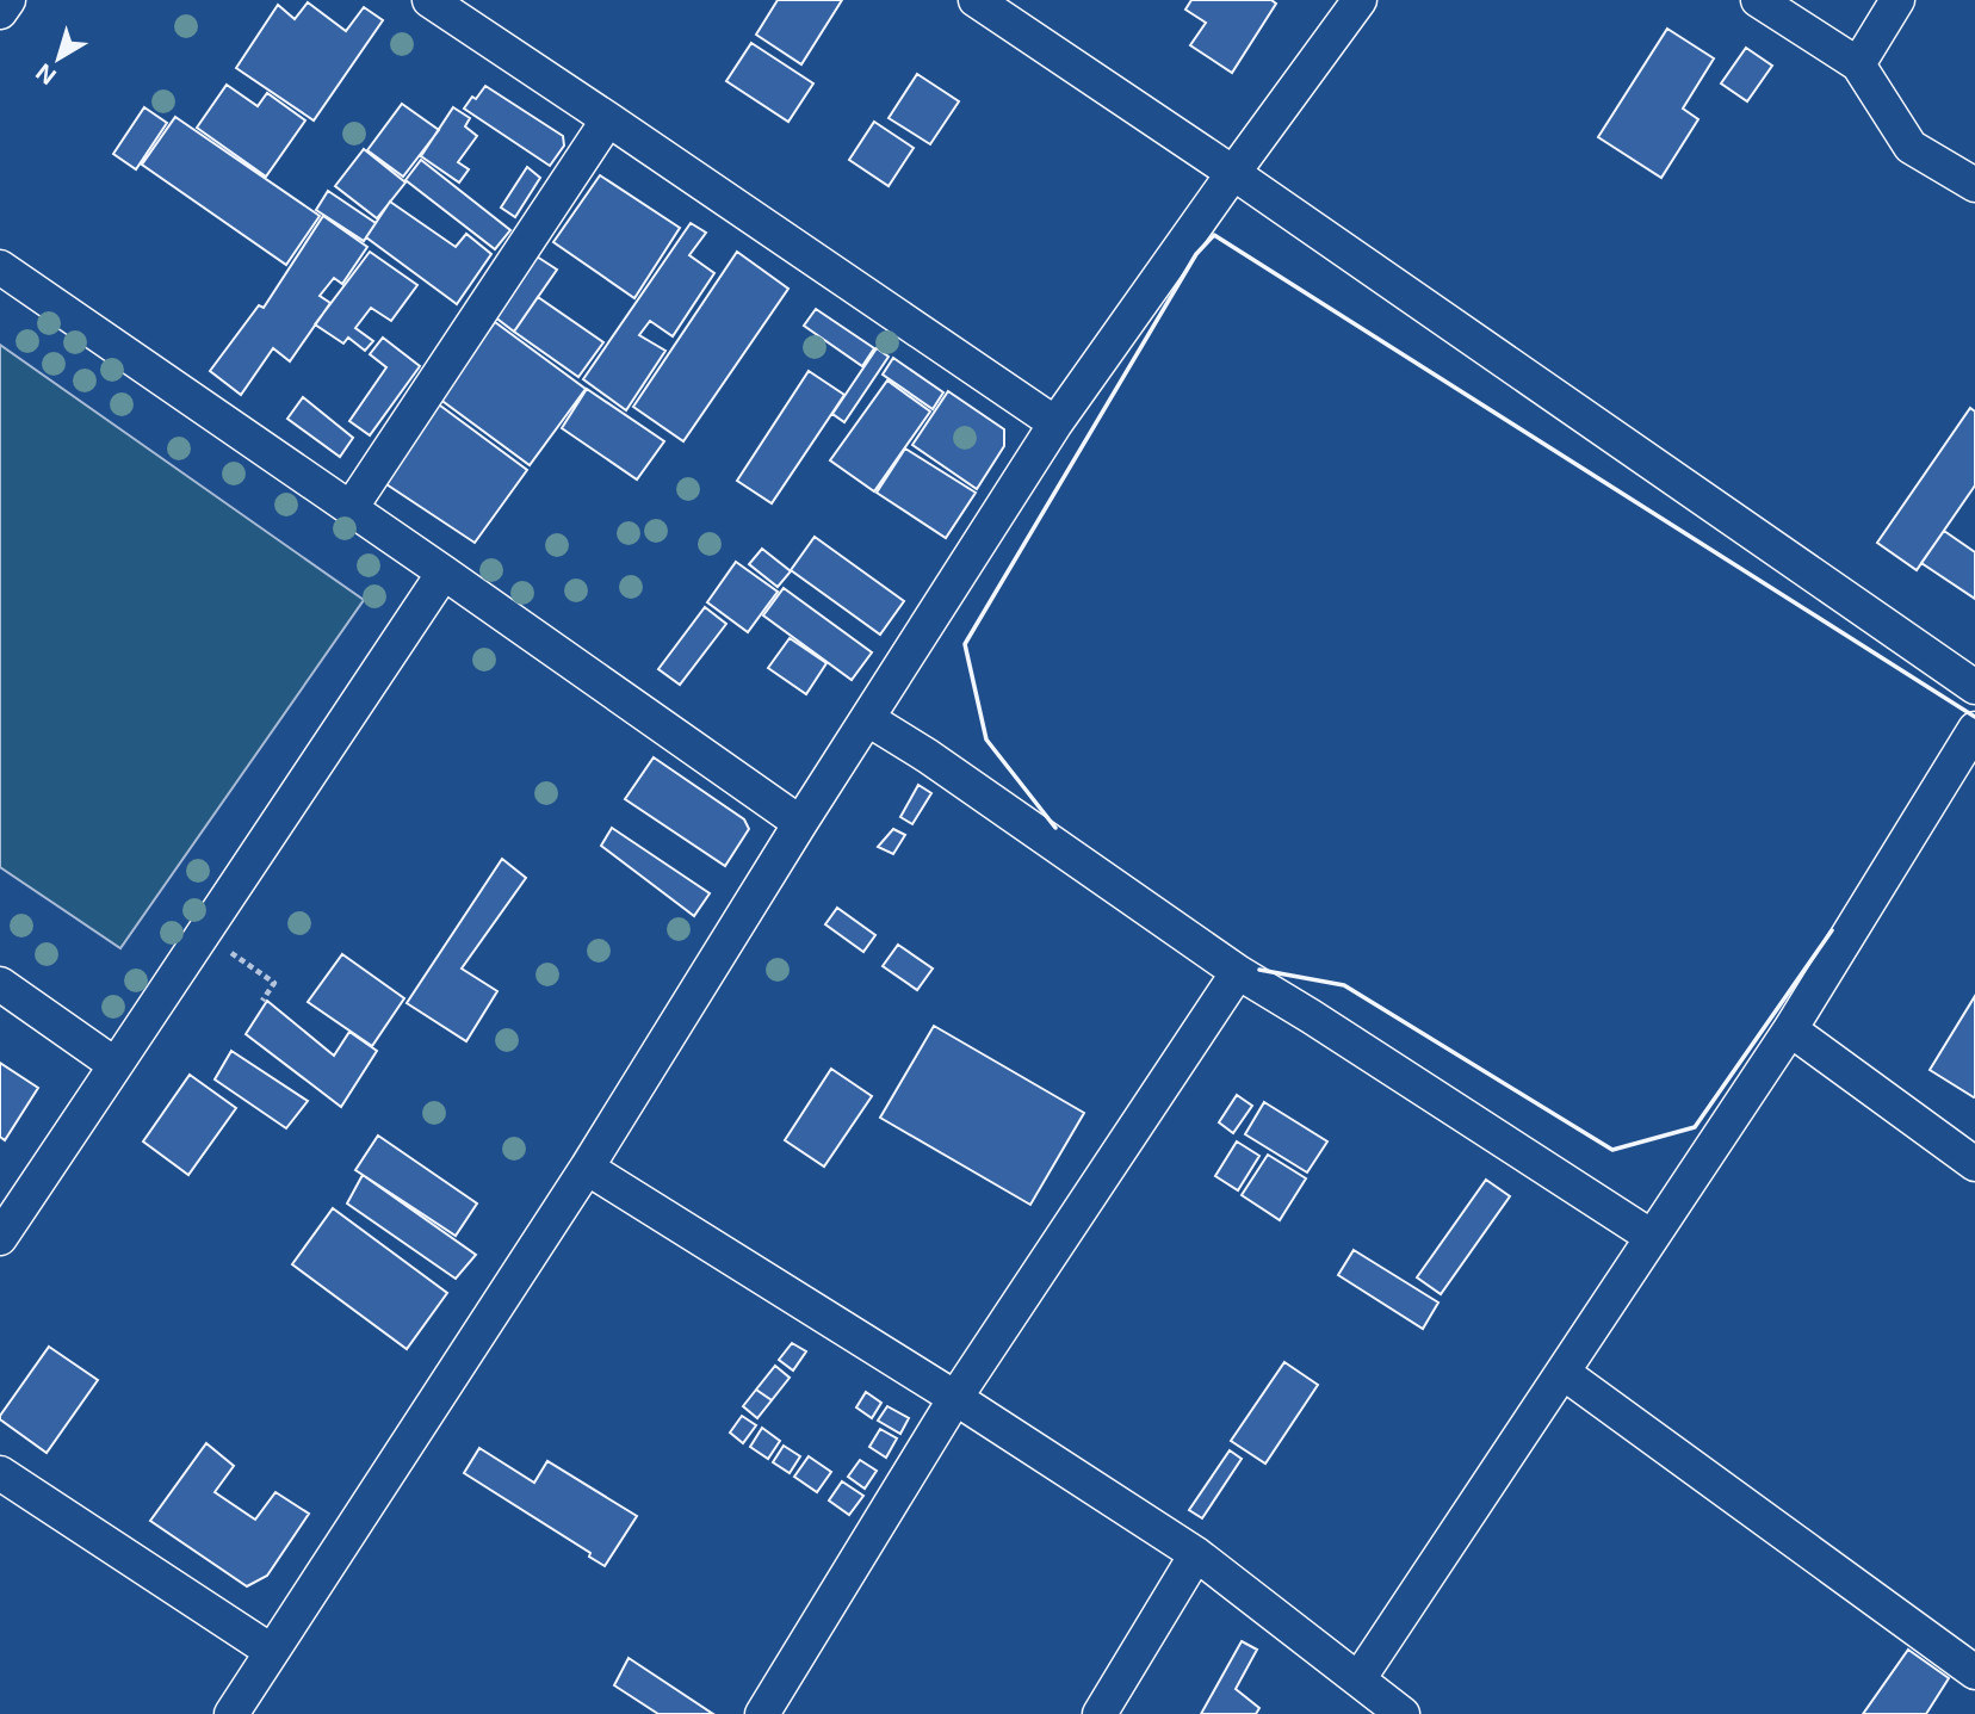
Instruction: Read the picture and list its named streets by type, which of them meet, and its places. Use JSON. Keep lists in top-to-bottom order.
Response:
{
  "north": "bottom left"
}
